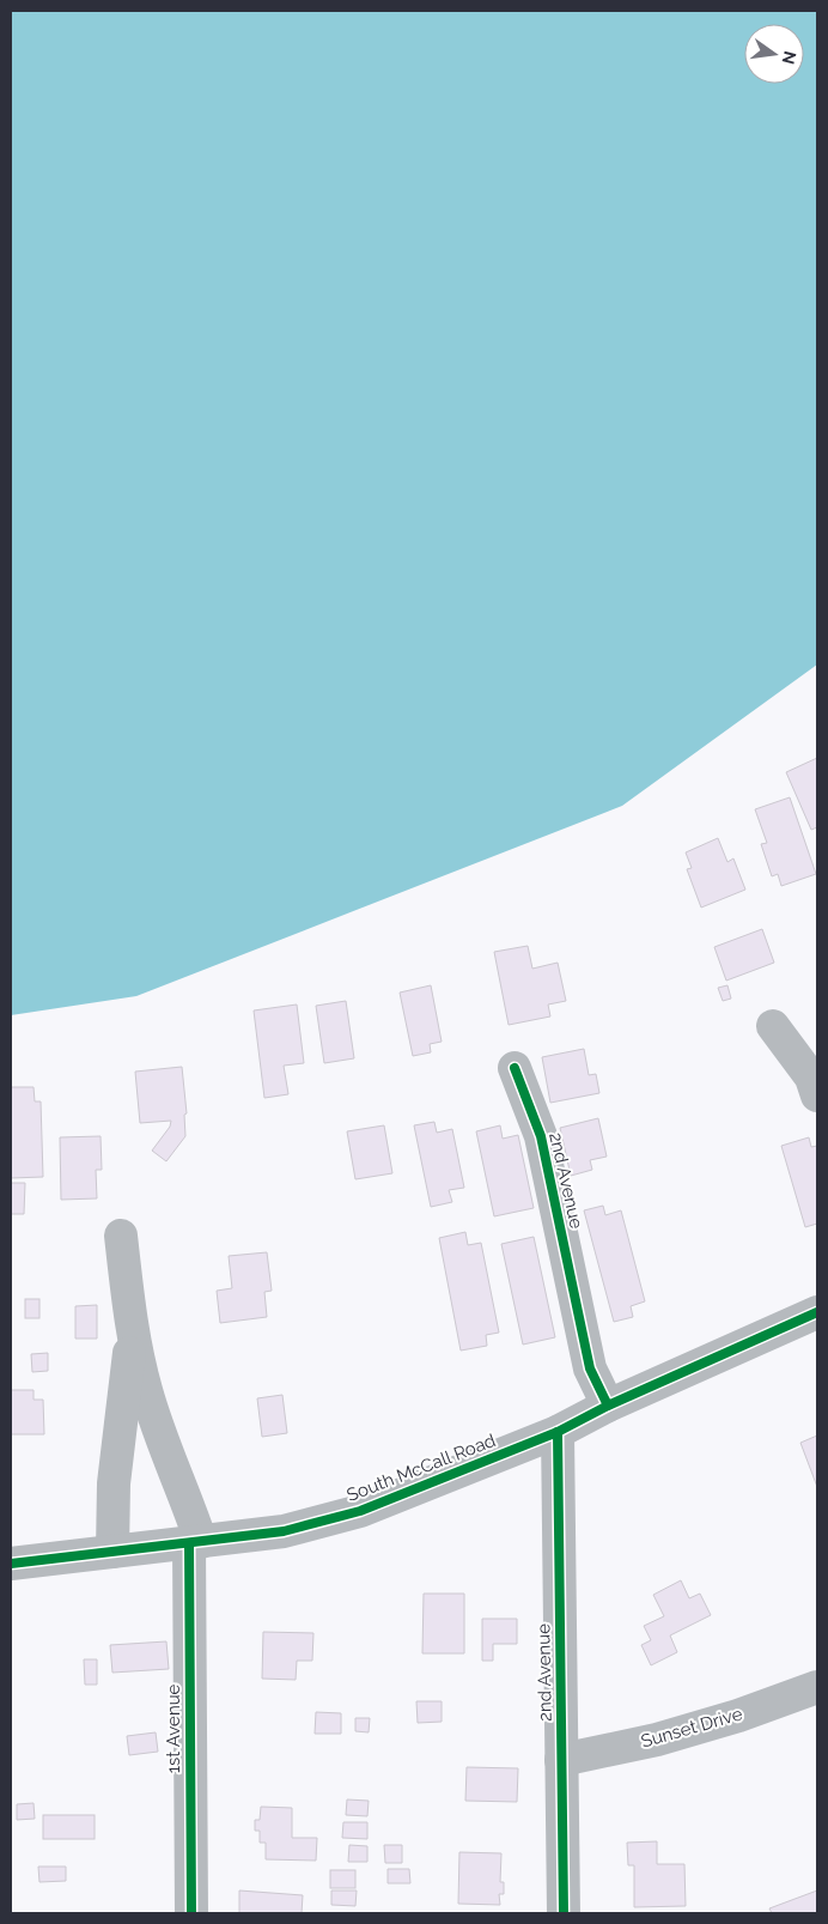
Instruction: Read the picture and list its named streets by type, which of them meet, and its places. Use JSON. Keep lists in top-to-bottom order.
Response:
{
  "streets": {
    "street": [
      "2nd Avenue",
      "South McCall Road",
      "Sunset Drive",
      "1st Avenue"
    ]
  },
  "crossings": [
    ["2nd Avenue", "South McCall Road"],
    ["2nd Avenue", "Sunset Drive"],
    ["South McCall Road", "1st Avenue"]
  ],
  "north": "right"
}
